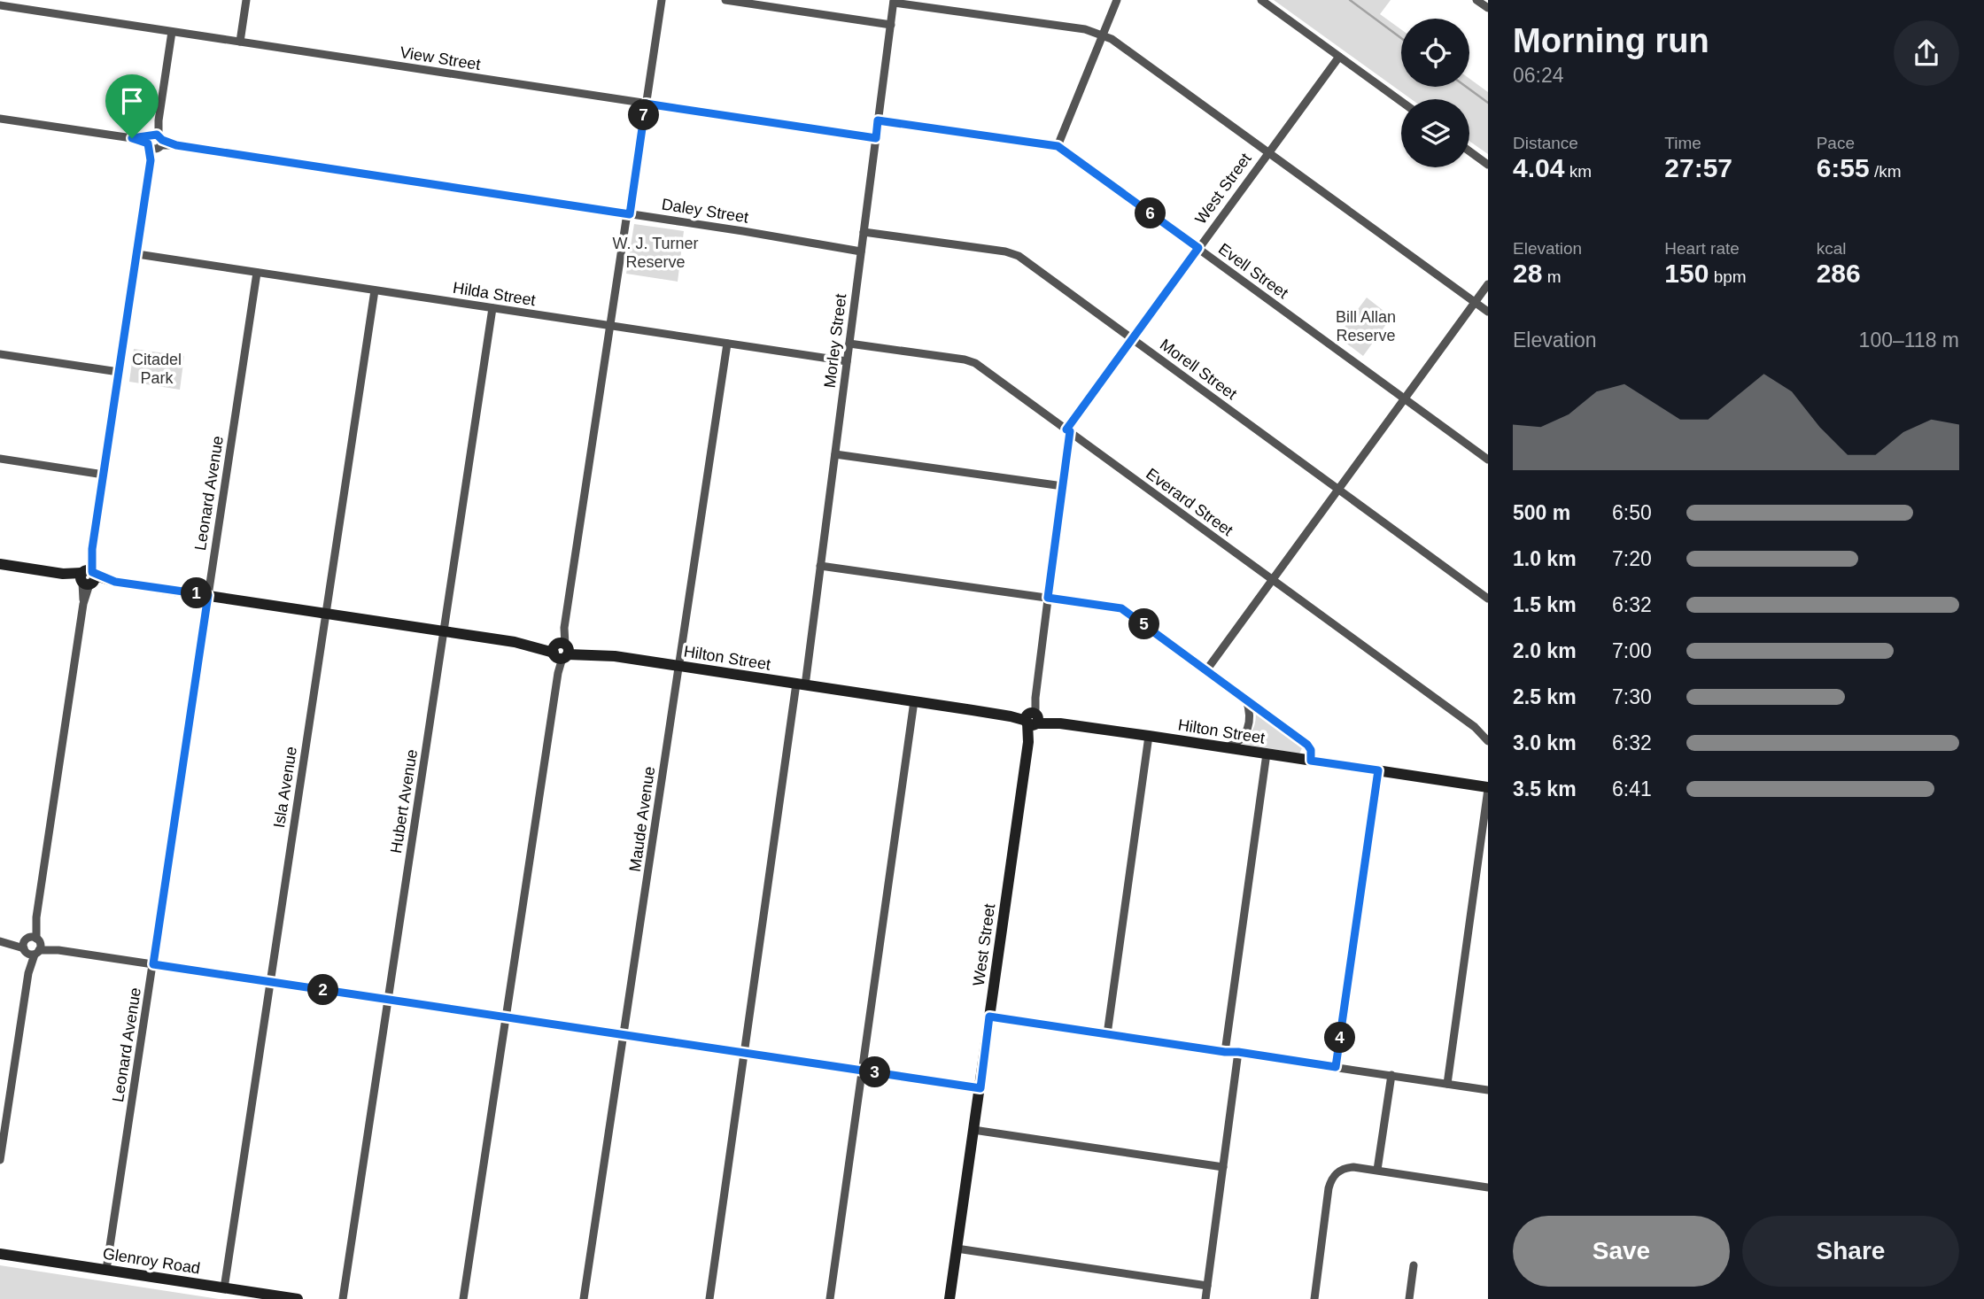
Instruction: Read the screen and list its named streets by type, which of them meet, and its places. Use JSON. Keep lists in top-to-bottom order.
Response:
{
  "streets": {
    "street": [
      "View Street",
      "West Street",
      "Daley Street",
      "Evell Street",
      "Hilda Street",
      "Morley Street",
      "Morell Street",
      "Leonard Avenue",
      "Everard Street",
      "Hilton Street",
      "Isla Avenue",
      "Hubert Avenue",
      "Maude Avenue",
      "Glenroy Road"
    ]
  },
  "crossings": [
    ["View Street", "Morley Street"],
    ["West Street", "Evell Street"],
    ["West Street", "Morell Street"],
    ["West Street", "Everard Street"],
    ["West Street", "Hilton Street"],
    ["Daley Street", "Morley Street"],
    ["Evell Street", "Morley Street"],
    ["Hilda Street", "Morley Street"],
    ["Hilda Street", "Leonard Avenue"],
    ["Hilda Street", "Isla Avenue"],
    ["Hilda Street", "Hubert Avenue"],
    ["Hilda Street", "Maude Avenue"],
    ["Morley Street", "Morell Street"],
    ["Morley Street", "Everard Street"],
    ["Morley Street", "Hilton Street"],
    ["Leonard Avenue", "Hilton Street"],
    ["Leonard Avenue", "Glenroy Road"],
    ["Hilton Street", "Isla Avenue"],
    ["Hilton Street", "Hubert Avenue"],
    ["Hilton Street", "Maude Avenue"],
    ["Isla Avenue", "Glenroy Road"]
  ],
  "parks": ["W. J. Turner Reserve", "Bill Allan Reserve", "Citadel Park"],
  "page": {
    "heading": ["Morning run", "06:24"],
    "pins": [
      "7",
      "6",
      "1",
      "5",
      "2",
      "4",
      "3"
    ],
    "stats": [
      ["Distance", "4.04 km"],
      ["Time", "27:57"],
      ["Pace", "6:55 /km"],
      ["Elevation", "28 m"],
      ["Heart rate", "150 bpm"],
      ["kcal", "286"]
    ],
    "chart": ["Elevation", "100–118 m"],
    "list": [
      {
        "name": "500 m",
        "note": "6:50"
      },
      {
        "name": "1.0 km",
        "note": "7:20"
      },
      {
        "name": "1.5 km",
        "note": "6:32"
      },
      {
        "name": "2.0 km",
        "note": "7:00"
      },
      {
        "name": "2.5 km",
        "note": "7:30"
      },
      {
        "name": "3.0 km",
        "note": "6:32"
      },
      {
        "name": "3.5 km",
        "note": "6:41"
      }
    ],
    "buttons": ["Save", "Share"]
  }
}
